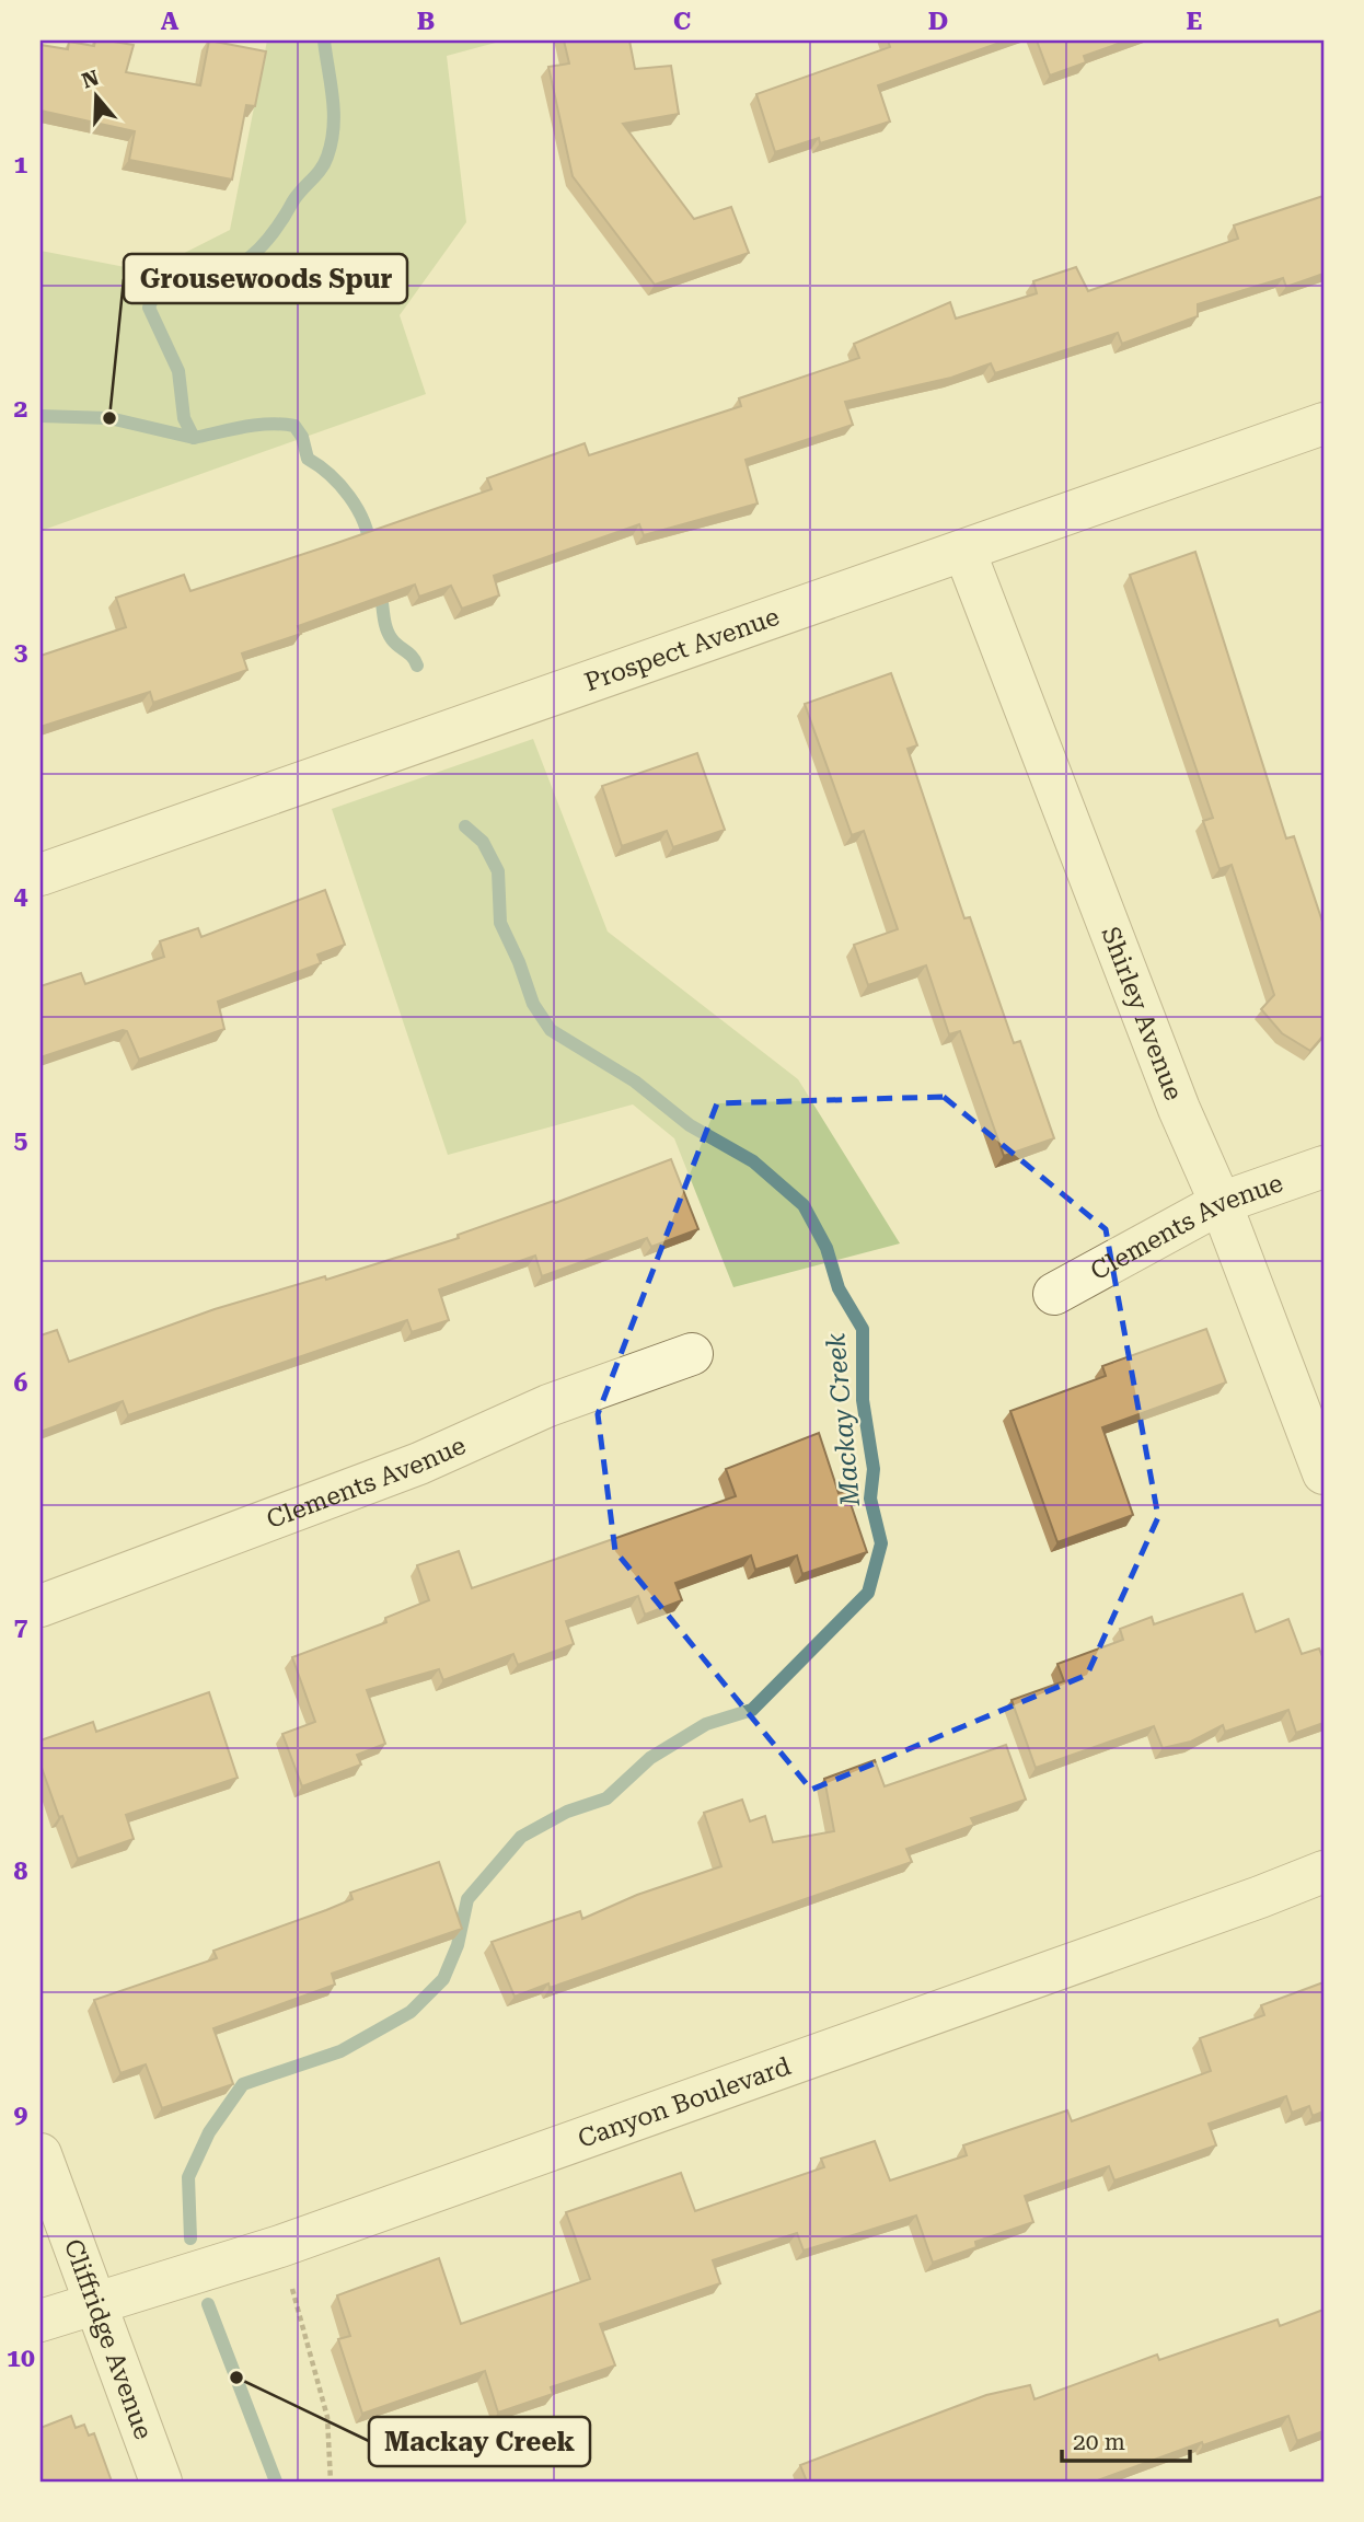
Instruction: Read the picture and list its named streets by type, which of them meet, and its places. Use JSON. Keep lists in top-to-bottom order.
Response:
{
  "streets": {
    "street": [
      "Prospect Avenue",
      "Shirley Avenue",
      "Clements Avenue",
      "Canyon Boulevard",
      "Cliffridge Avenue"
    ]
  },
  "crossings": [
    ["Prospect Avenue", "Shirley Avenue"],
    ["Shirley Avenue", "Clements Avenue"],
    ["Canyon Boulevard", "Cliffridge Avenue"]
  ],
  "water": ["Mackay Creek"],
  "places": ["Grousewoods Spur", "Mackay Creek"],
  "scale_bar": "20 m",
  "north": "top",
  "grid": {
    "columns": [
      "A",
      "B",
      "C",
      "D",
      "E"
    ],
    "rows": [
      "1",
      "2",
      "3",
      "4",
      "5",
      "6",
      "7",
      "8",
      "9",
      "10"
    ]
  }
}
